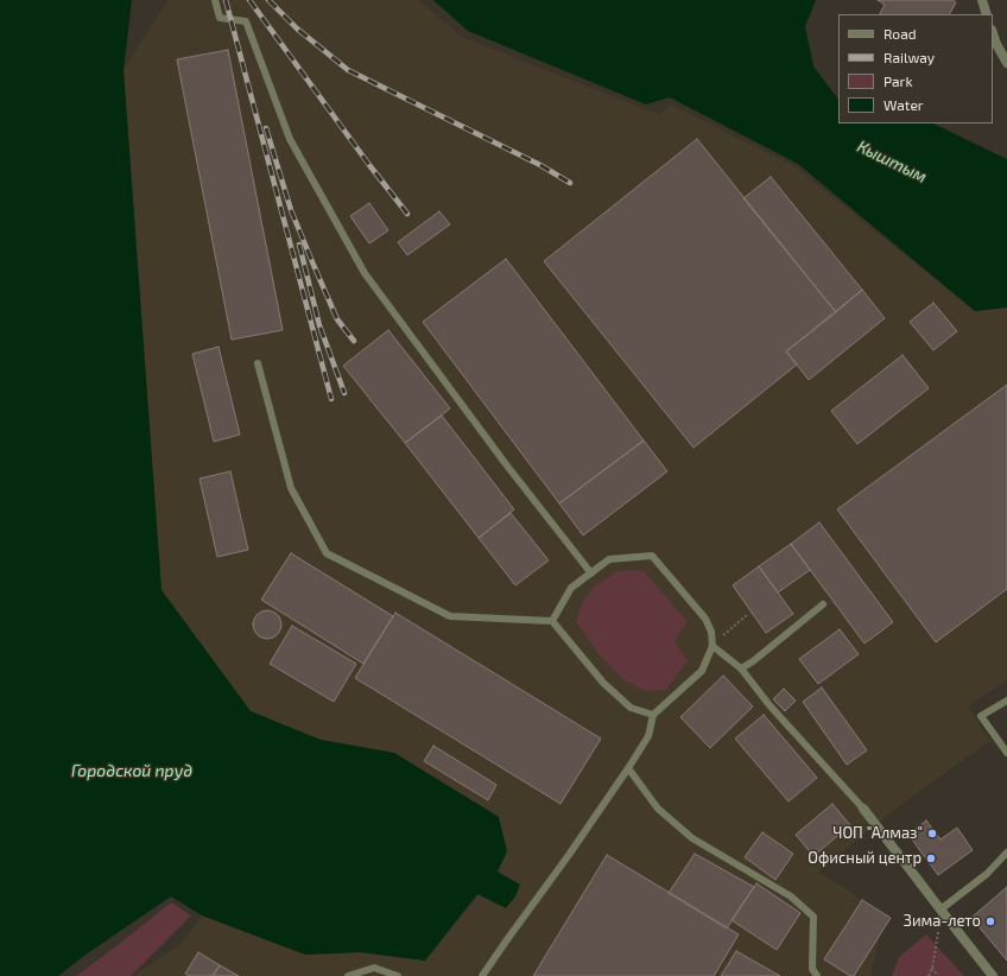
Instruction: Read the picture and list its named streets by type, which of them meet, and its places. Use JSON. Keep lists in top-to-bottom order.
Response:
{
  "water": ["Кыштым", "Городской пруд"],
  "places": ["ЧОП \"Алмаз\"", "Офисный центр", "Зима-лето"],
  "legend": [
    "Road",
    "Railway",
    "Park",
    "Water"
  ]
}
